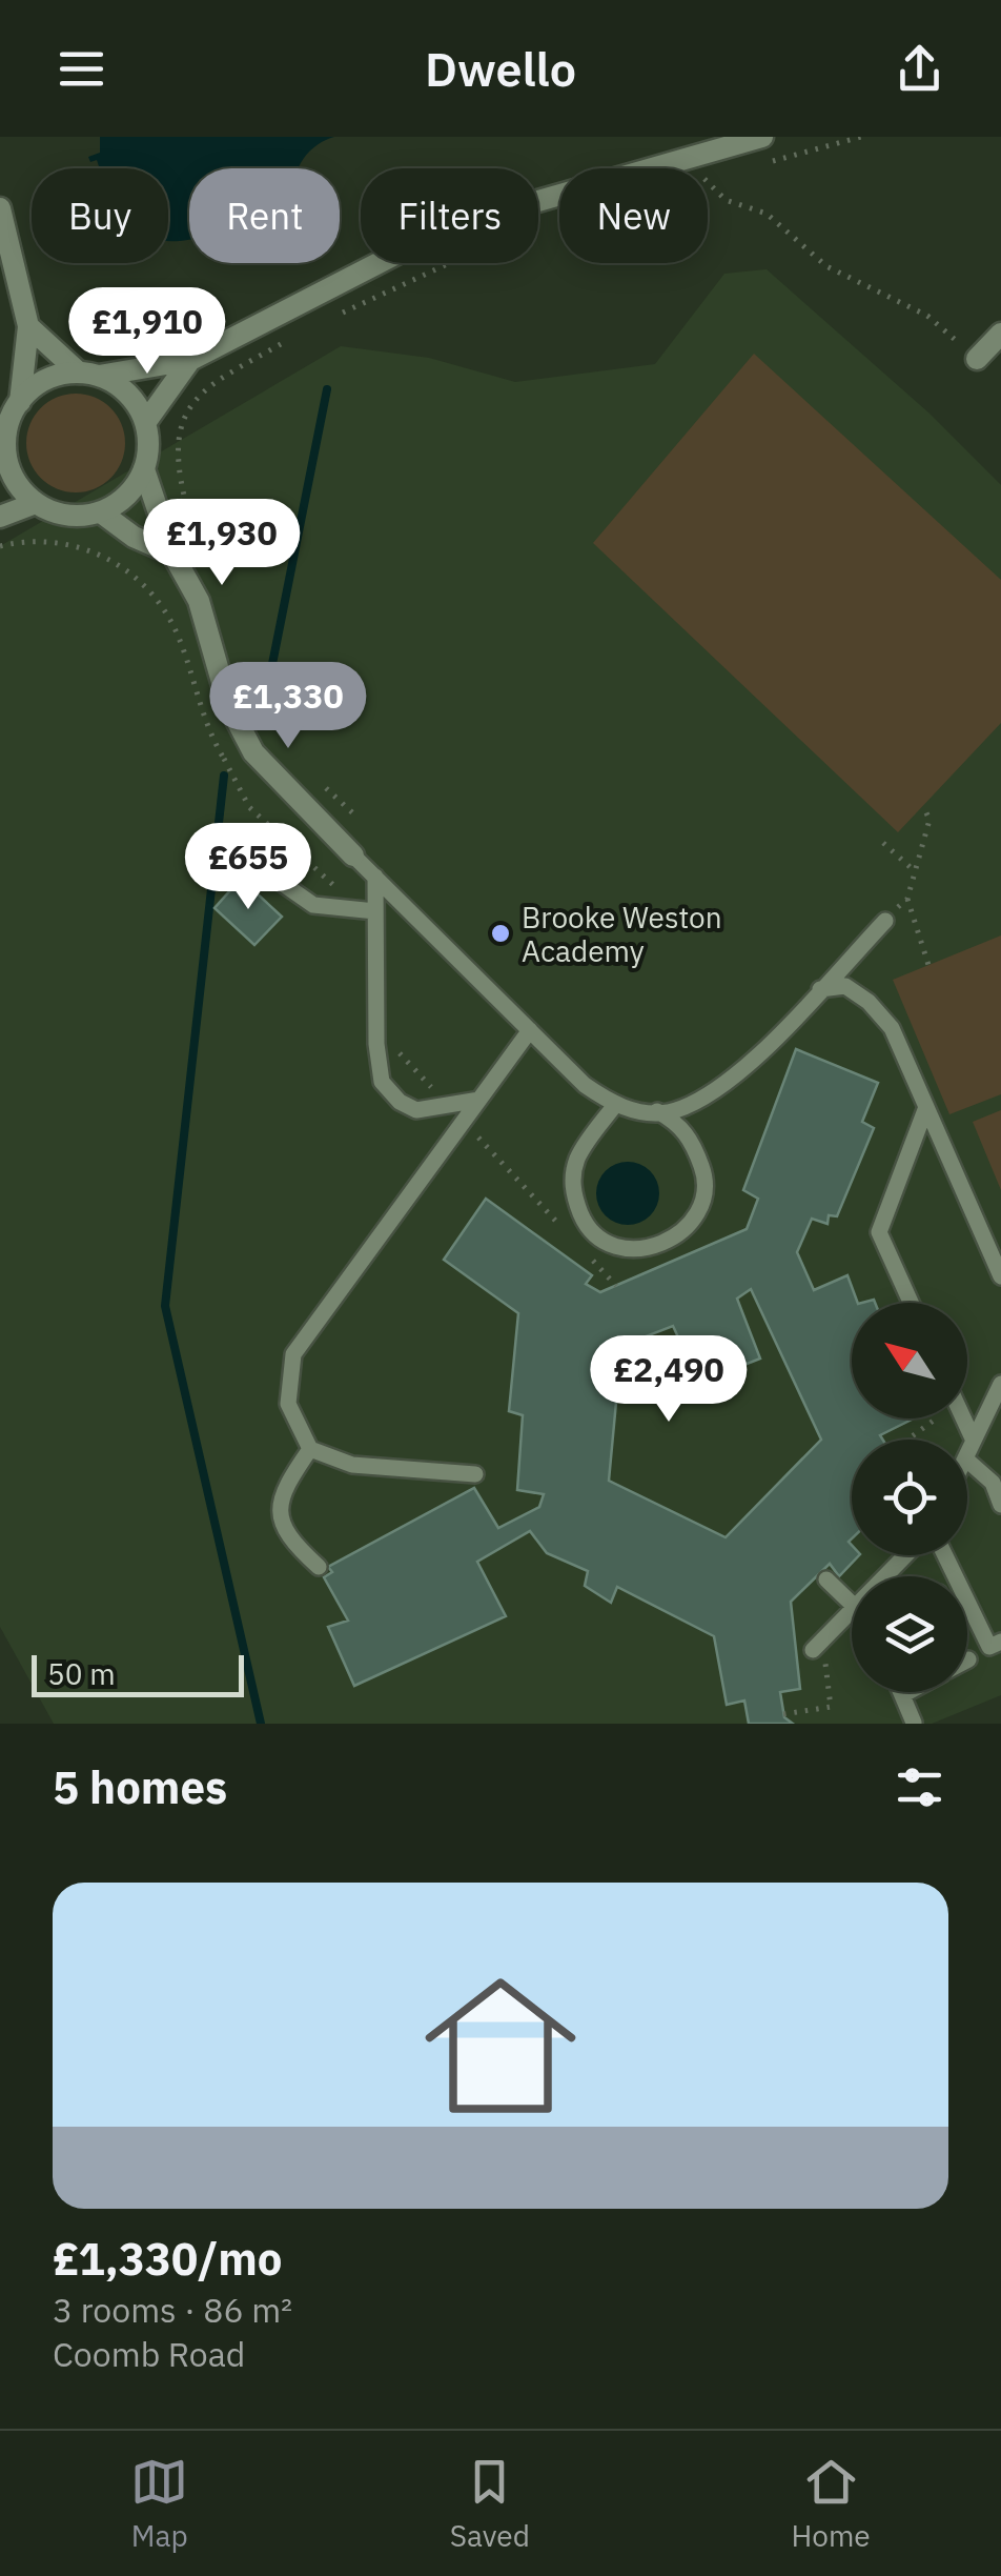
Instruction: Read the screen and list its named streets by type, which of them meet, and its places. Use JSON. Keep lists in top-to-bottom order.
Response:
{
  "places": ["Brooke Weston Academy"],
  "scale_bar": "50 m",
  "north": "top left",
  "page": {
    "header": "Dwello",
    "chip": [
      "Buy",
      "Rent",
      "Filters",
      "New"
    ],
    "price": [
      "£1,910",
      "£1,930",
      "£1,330",
      "£655",
      "£2,490"
    ],
    "scale": "50 m",
    "heading": "5 homes",
    "list": [
      {
        "name": "£1,330/mo",
        "note": "3 rooms · 86 m² · Coomb Road"
      }
    ],
    "tabs": ["Map", "Saved", "Home"]
  }
}
